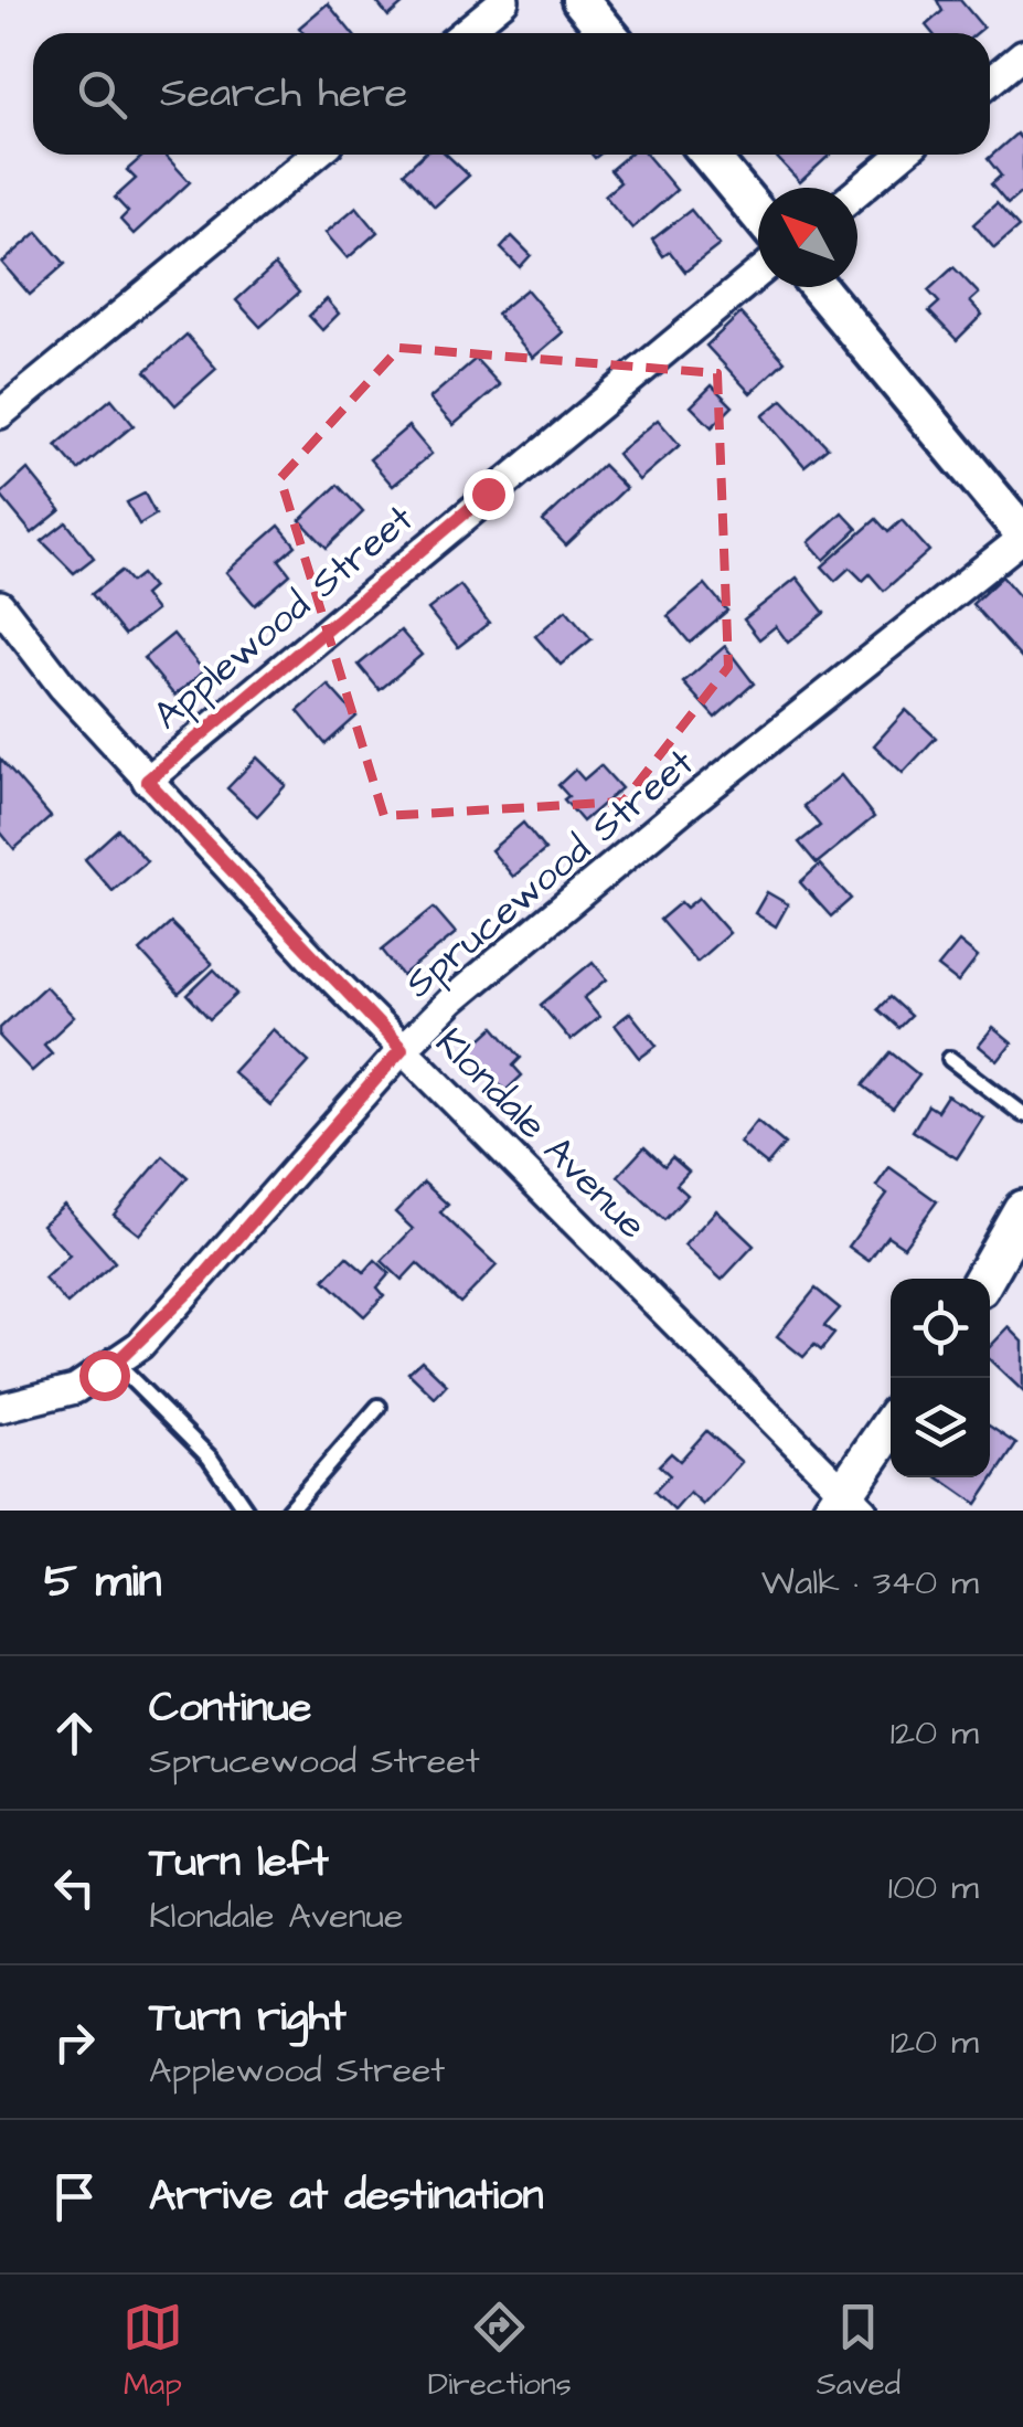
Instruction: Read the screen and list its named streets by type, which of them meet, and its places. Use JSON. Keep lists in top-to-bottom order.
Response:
{
  "streets": {
    "street": ["Applewood Street", "Sprucewood Street", "Klondale Avenue"]
  },
  "crossings": [
    ["Applewood Street", "Klondale Avenue"],
    ["Sprucewood Street", "Klondale Avenue"]
  ],
  "north": "top left",
  "page": {
    "search": "Search here",
    "heading": ["5 min", "Walk · 340 m"],
    "list": [
      ["Continue", "Sprucewood Street", "120 m"],
      ["Turn left", "Klondale Avenue", "100 m"],
      ["Turn right", "Applewood Street", "120 m"],
      "Arrive at destination"
    ],
    "nav": ["Map", "Directions", "Saved"]
  }
}
